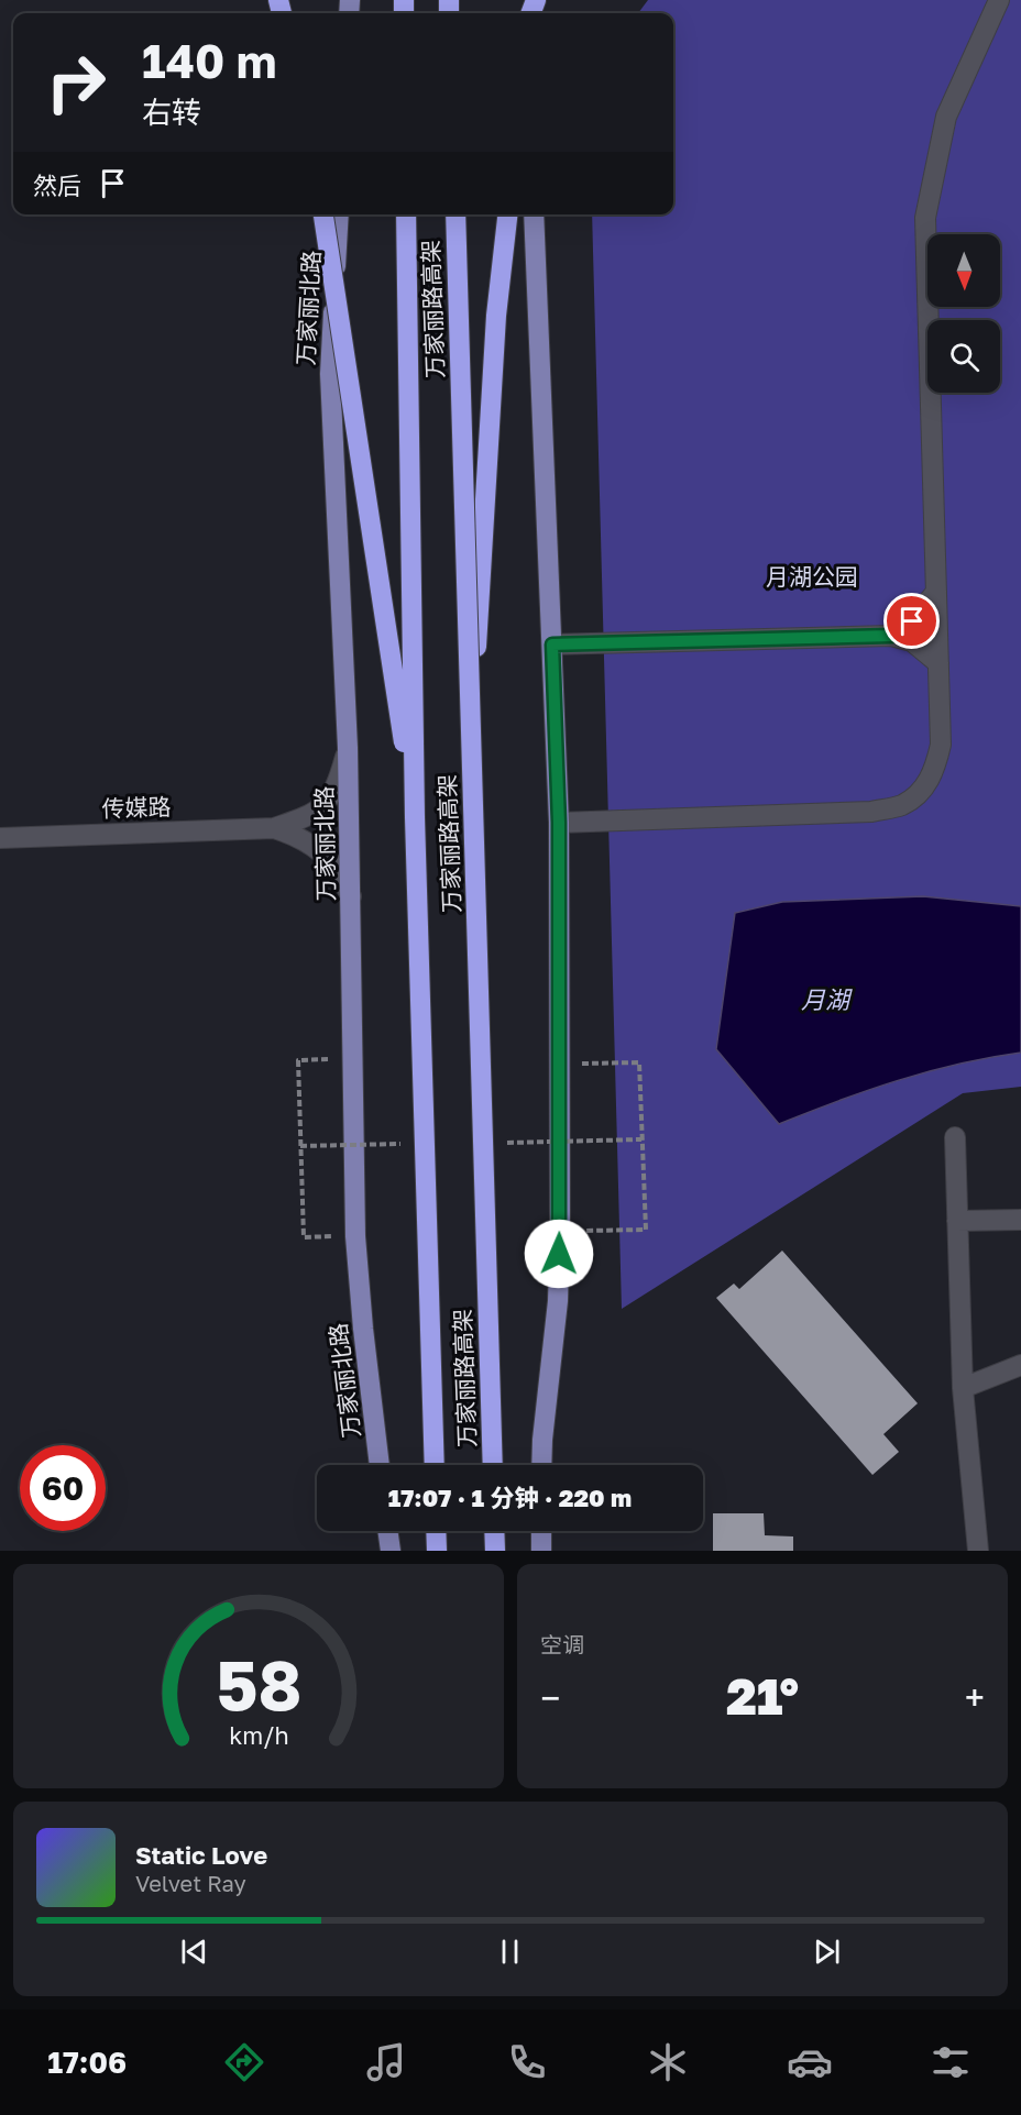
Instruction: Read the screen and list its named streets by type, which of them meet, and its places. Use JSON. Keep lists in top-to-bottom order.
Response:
{
  "streets": {
    "highway": ["万家丽路高架"],
    "main road": ["万家丽北路"],
    "street": ["传媒路"]
  },
  "water": ["月湖"],
  "parks": ["月湖公园"],
  "north": "bottom",
  "page": {
    "turn": ["140 m", "右转"],
    "then": "然后",
    "limit": "60",
    "trip": "17:07 · 1 分钟 · 220 m",
    "tile": "空调",
    "heat": ["−", "21°", "+"],
    "song": ["Static Love", "Velvet Ray"],
    "tabs": "17:06",
    "gauge": ["58", "km/h"]
  }
}
